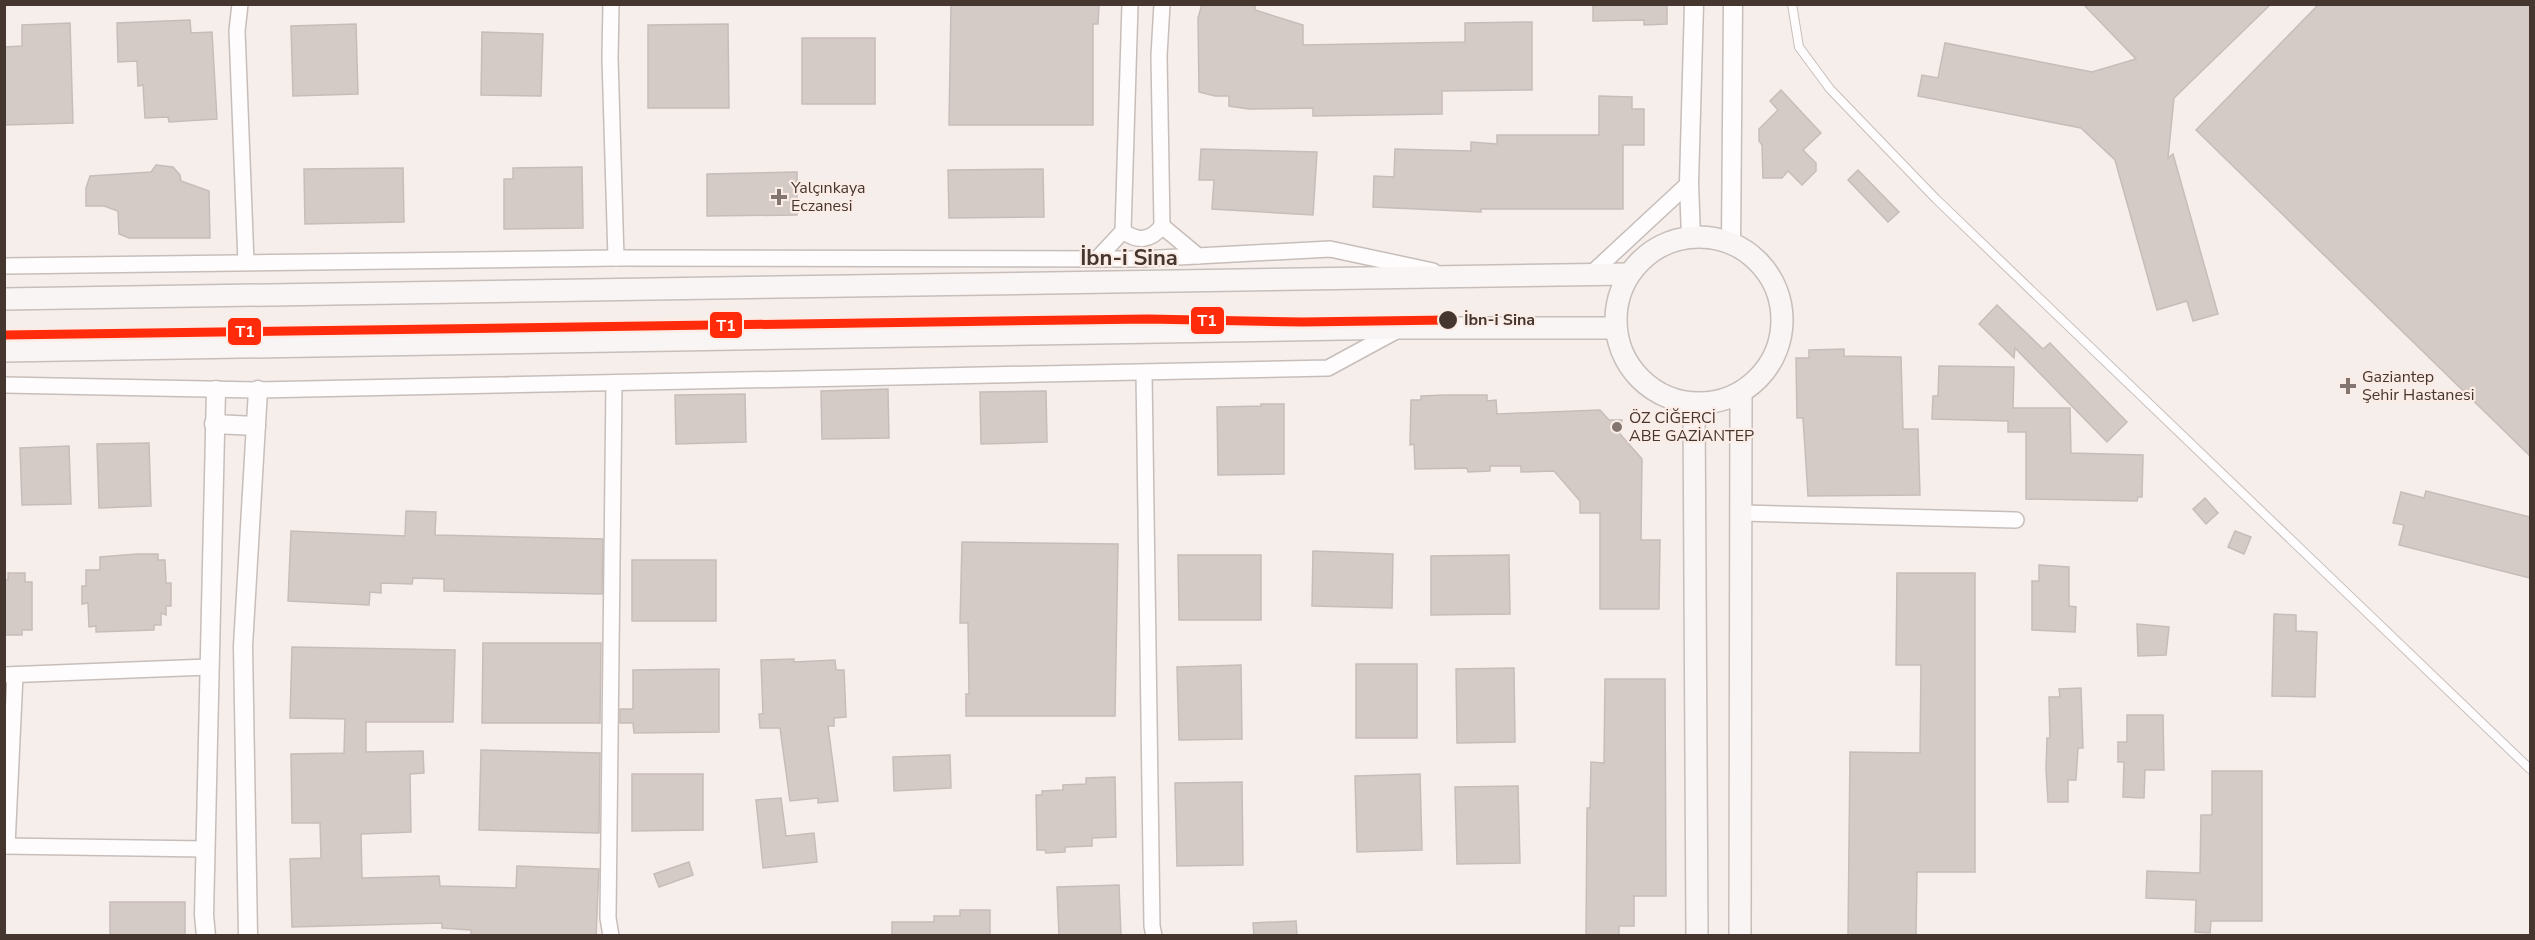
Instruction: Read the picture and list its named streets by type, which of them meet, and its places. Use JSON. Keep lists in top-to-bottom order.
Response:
{
  "districts": ["İbn-i Sina"],
  "places": {
    "health": ["Yalçınkaya Eczanesi", "Gaziantep Şehir Hastanesi"],
    "other": ["İbn-i Sina", "ÖZ CİĞERCİ ABE GAZİANTEP"]
  },
  "lines": ["transit line T1"]
}
